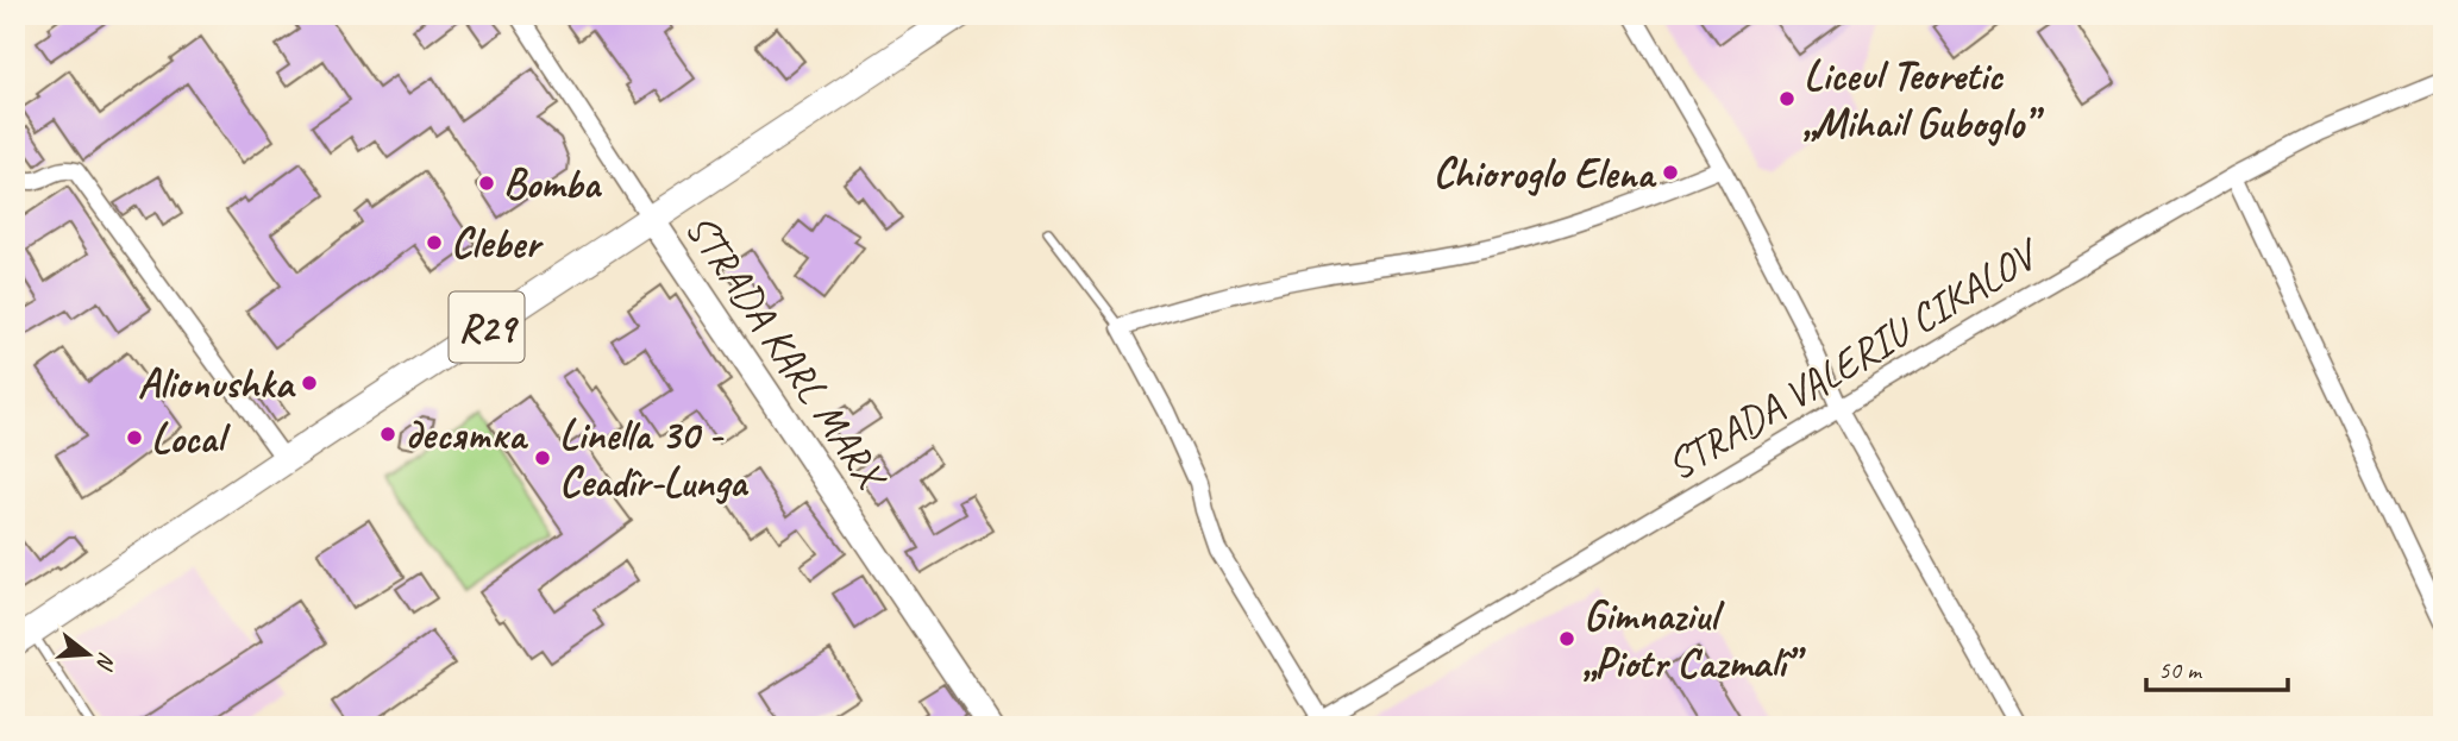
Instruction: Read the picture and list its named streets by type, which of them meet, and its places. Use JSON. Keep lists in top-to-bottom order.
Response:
{
  "streets": {
    "main road": ["R29"],
    "street": ["STRADA KARL MARX", "STRADA VALERIU CIKALOV"]
  },
  "crossings": [
    ["R29", "STRADA KARL MARX"]
  ],
  "places": [
    "Liceul Teoretic „Mihail Guboglo”",
    "Chioroglo Elena",
    "Bomba",
    "Cleber",
    "Alionushka",
    "десятка",
    "Local",
    "Linella 30 - Ceadîr-Lunga",
    "Gimnaziul „Piotr Cazmalî”"
  ],
  "scale_bar": "50 m",
  "north": "right"
}
